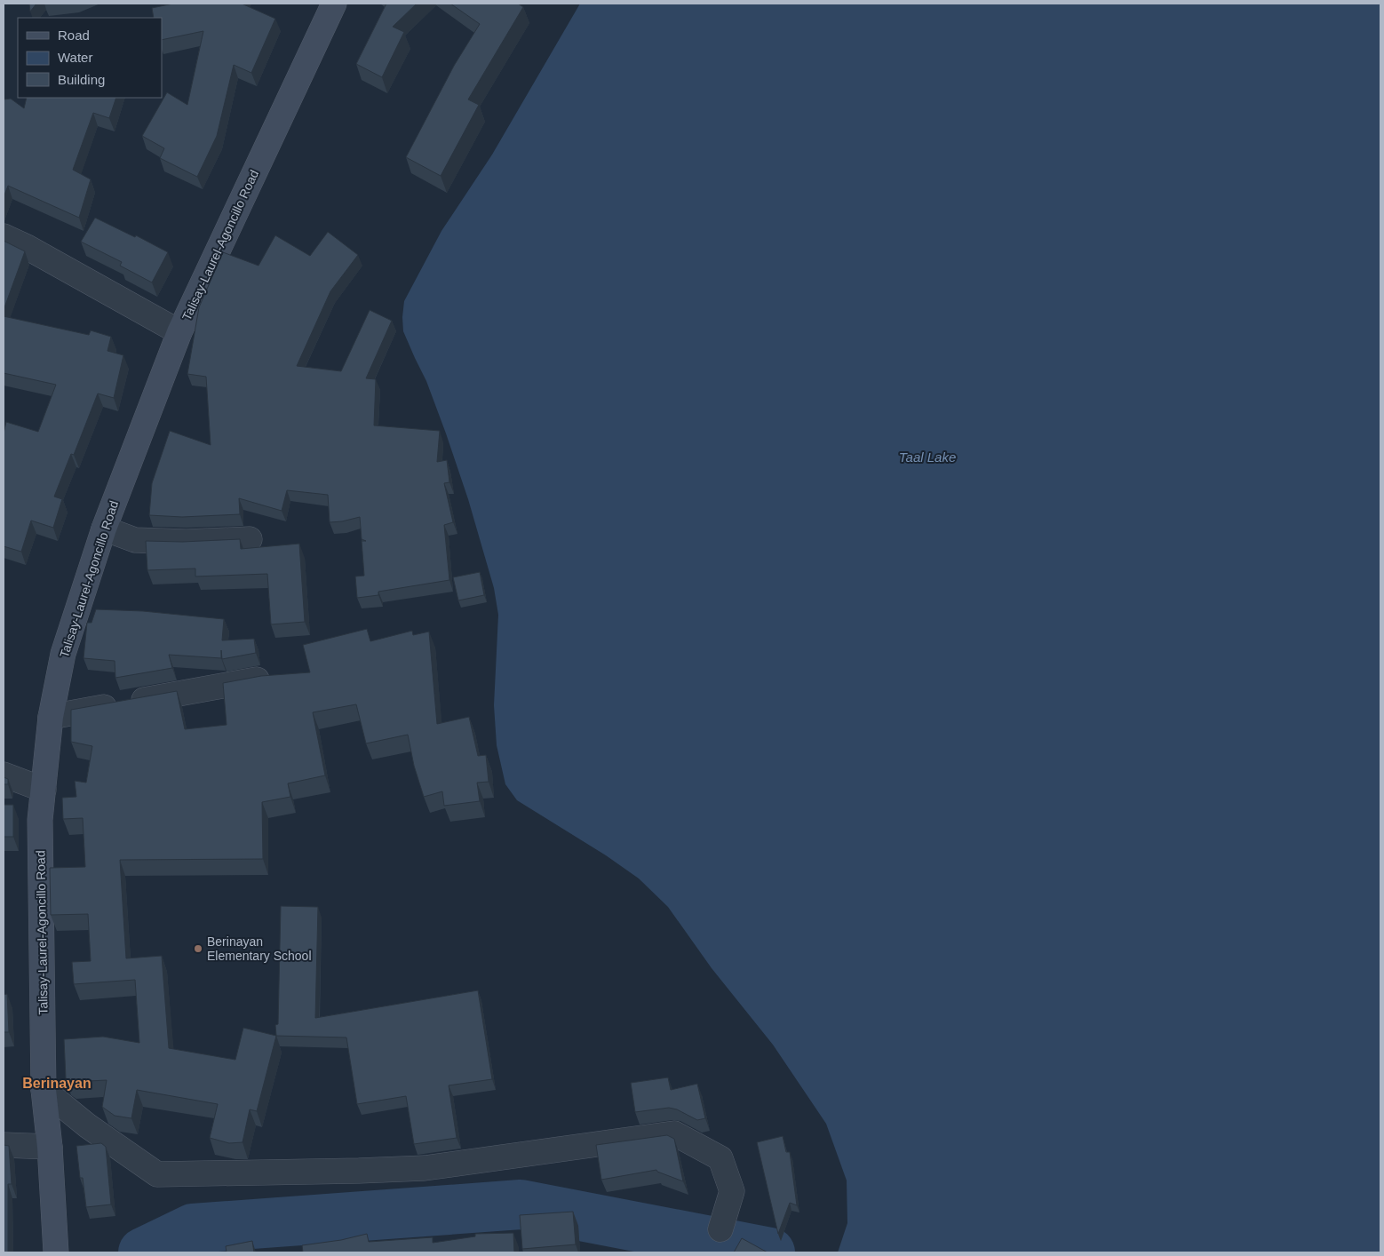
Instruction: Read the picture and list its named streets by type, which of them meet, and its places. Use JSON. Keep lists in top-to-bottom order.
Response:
{
  "streets": {
    "main road": ["Talisay-Laurel-Agoncillo Road"]
  },
  "districts": ["Berinayan"],
  "water": ["Taal Lake"],
  "places": ["Berinayan Elementary School"],
  "legend": ["Road", "Water", "Building"]
}
